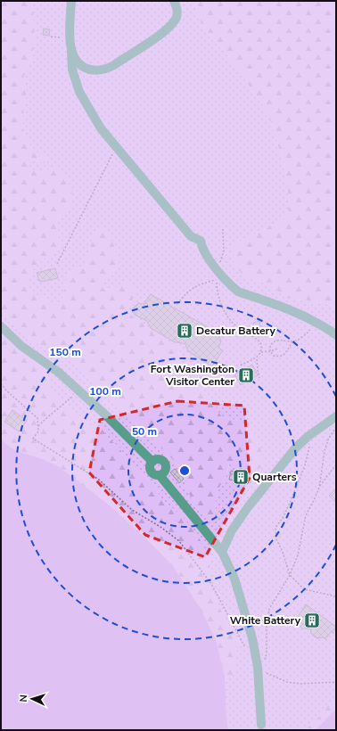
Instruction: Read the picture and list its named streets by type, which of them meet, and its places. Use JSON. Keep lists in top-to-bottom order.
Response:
{
  "places": {
    "building": [
      "Decatur Battery",
      "Fort Washington Visitor Center",
      "Quarters",
      "White Battery"
    ]
  },
  "north": "left",
  "rings": ["150 m", "100 m", "50 m"]
}
